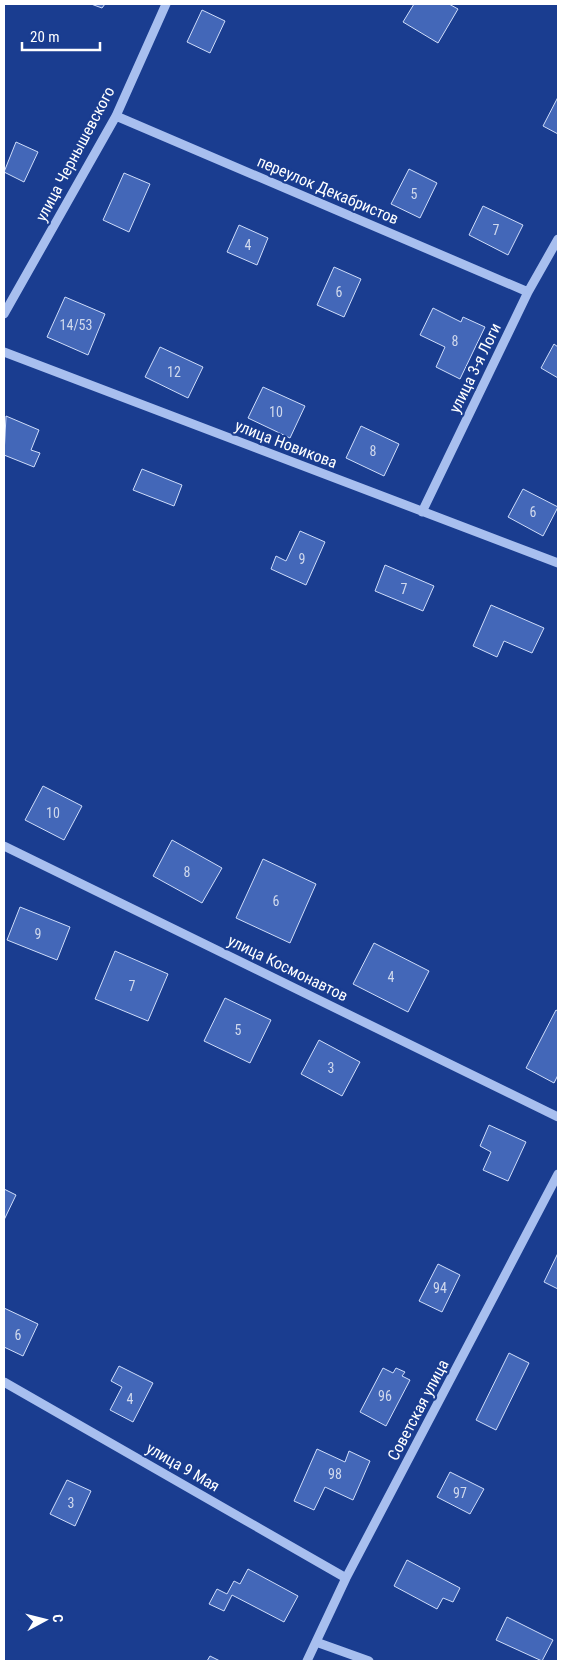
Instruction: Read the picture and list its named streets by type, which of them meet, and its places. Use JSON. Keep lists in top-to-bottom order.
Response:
{
  "streets": {
    "street": [
      "улица Чернышевского",
      "переулок Декабристов",
      "улица 3-я Логи",
      "улица Новикова",
      "улица Космонавтов",
      "Советская улица",
      "улица 9 Мая"
    ]
  },
  "crossings": [
    ["улица Чернышевского", "переулок Декабристов"],
    ["переулок Декабристов", "улица 3-я Логи"],
    ["улица 3-я Логи", "улица Новикова"],
    ["Советская улица", "улица 9 Мая"]
  ],
  "house_numbers": [
    "5",
    "7",
    "4",
    "6",
    "14/53",
    "8",
    "12",
    "10",
    "8",
    "6",
    "9",
    "7",
    "10",
    "8",
    "6",
    "9",
    "4",
    "7",
    "5",
    "3",
    "94",
    "6",
    "96",
    "4",
    "98",
    "97",
    "3"
  ],
  "scale_bar": "20 m",
  "north": "right"
}
